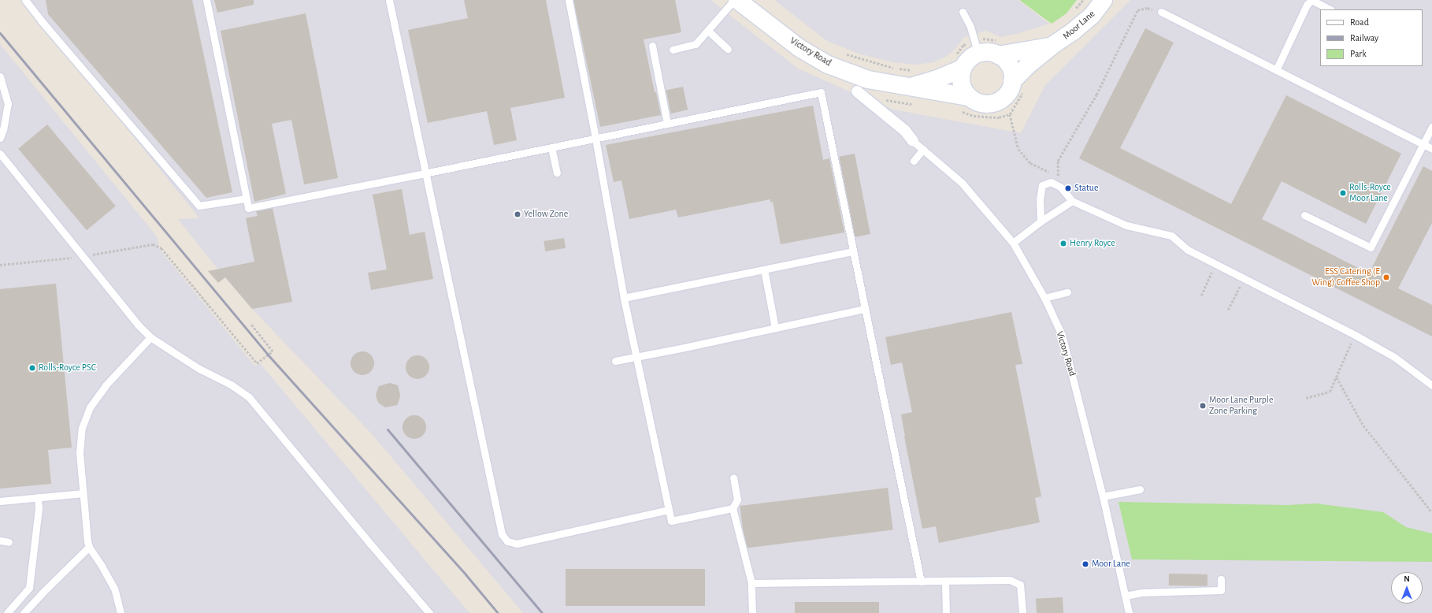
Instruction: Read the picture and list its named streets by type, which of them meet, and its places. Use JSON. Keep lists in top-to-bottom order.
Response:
{
  "streets": {
    "street": ["Moor Lane", "Victory Road"]
  },
  "crossings": [
    ["Moor Lane", "Victory Road"]
  ],
  "places": [
    "Statue",
    "Rolls-Royce Moor Lane",
    "Yellow Zone",
    "Henry Royce",
    "ESS Catering (E Wing) Coffee Shop",
    "Rolls-Royce PSC",
    "Moor Lane Purple Zone Parking",
    "Moor Lane"
  ],
  "legend": ["Road", "Railway", "Park"],
  "north": "top"
}
